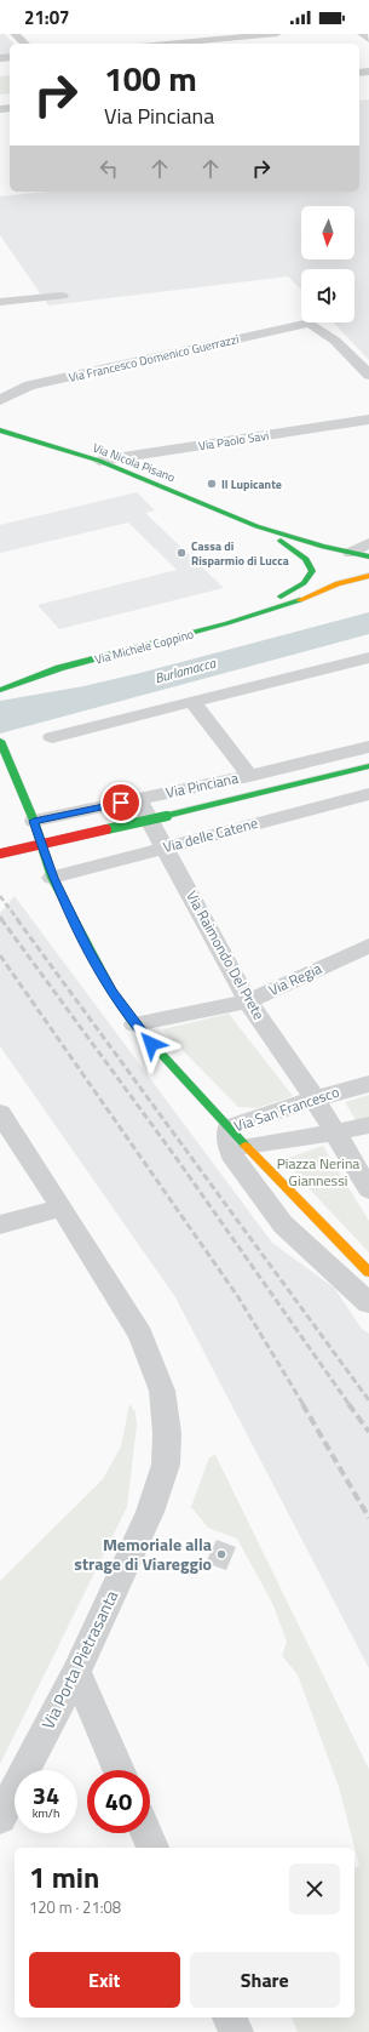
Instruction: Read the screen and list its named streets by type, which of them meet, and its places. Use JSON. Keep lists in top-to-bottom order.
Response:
{
  "streets": {
    "street": [
      "Via Francesco Domenico Guerrazzi",
      "Via Paolo Savi",
      "Via Nicola Pisano",
      "Via Michele Coppino",
      "Via Pinciana",
      "Via delle Catene",
      "Via Raimondo Del Prete",
      "Via Regia",
      "Via San Francesco",
      "Via Porta Pietrasanta"
    ]
  },
  "crossings": [
    ["Via Paolo Savi", "Via Nicola Pisano"],
    ["Via Pinciana", "Via Raimondo Del Prete"],
    ["Via delle Catene", "Via Raimondo Del Prete"],
    ["Via Raimondo Del Prete", "Via Regia"],
    ["Via Raimondo Del Prete", "Via San Francesco"]
  ],
  "water": ["Burlamacca"],
  "parks": ["Piazza Nerina Giannessi"],
  "places": ["Il Lupicante", "Cassa di Risparmio di Lucca", "Memoriale alla strage di Viareggio"],
  "north": "bottom",
  "page": {
    "status": "21:07",
    "turn": ["100 m", "Via Pinciana"],
    "speed": "34 km/h",
    "limit": "40",
    "heading": ["1 min", "120 m · 21:08"],
    "buttons": ["Exit", "Share"]
  }
}
